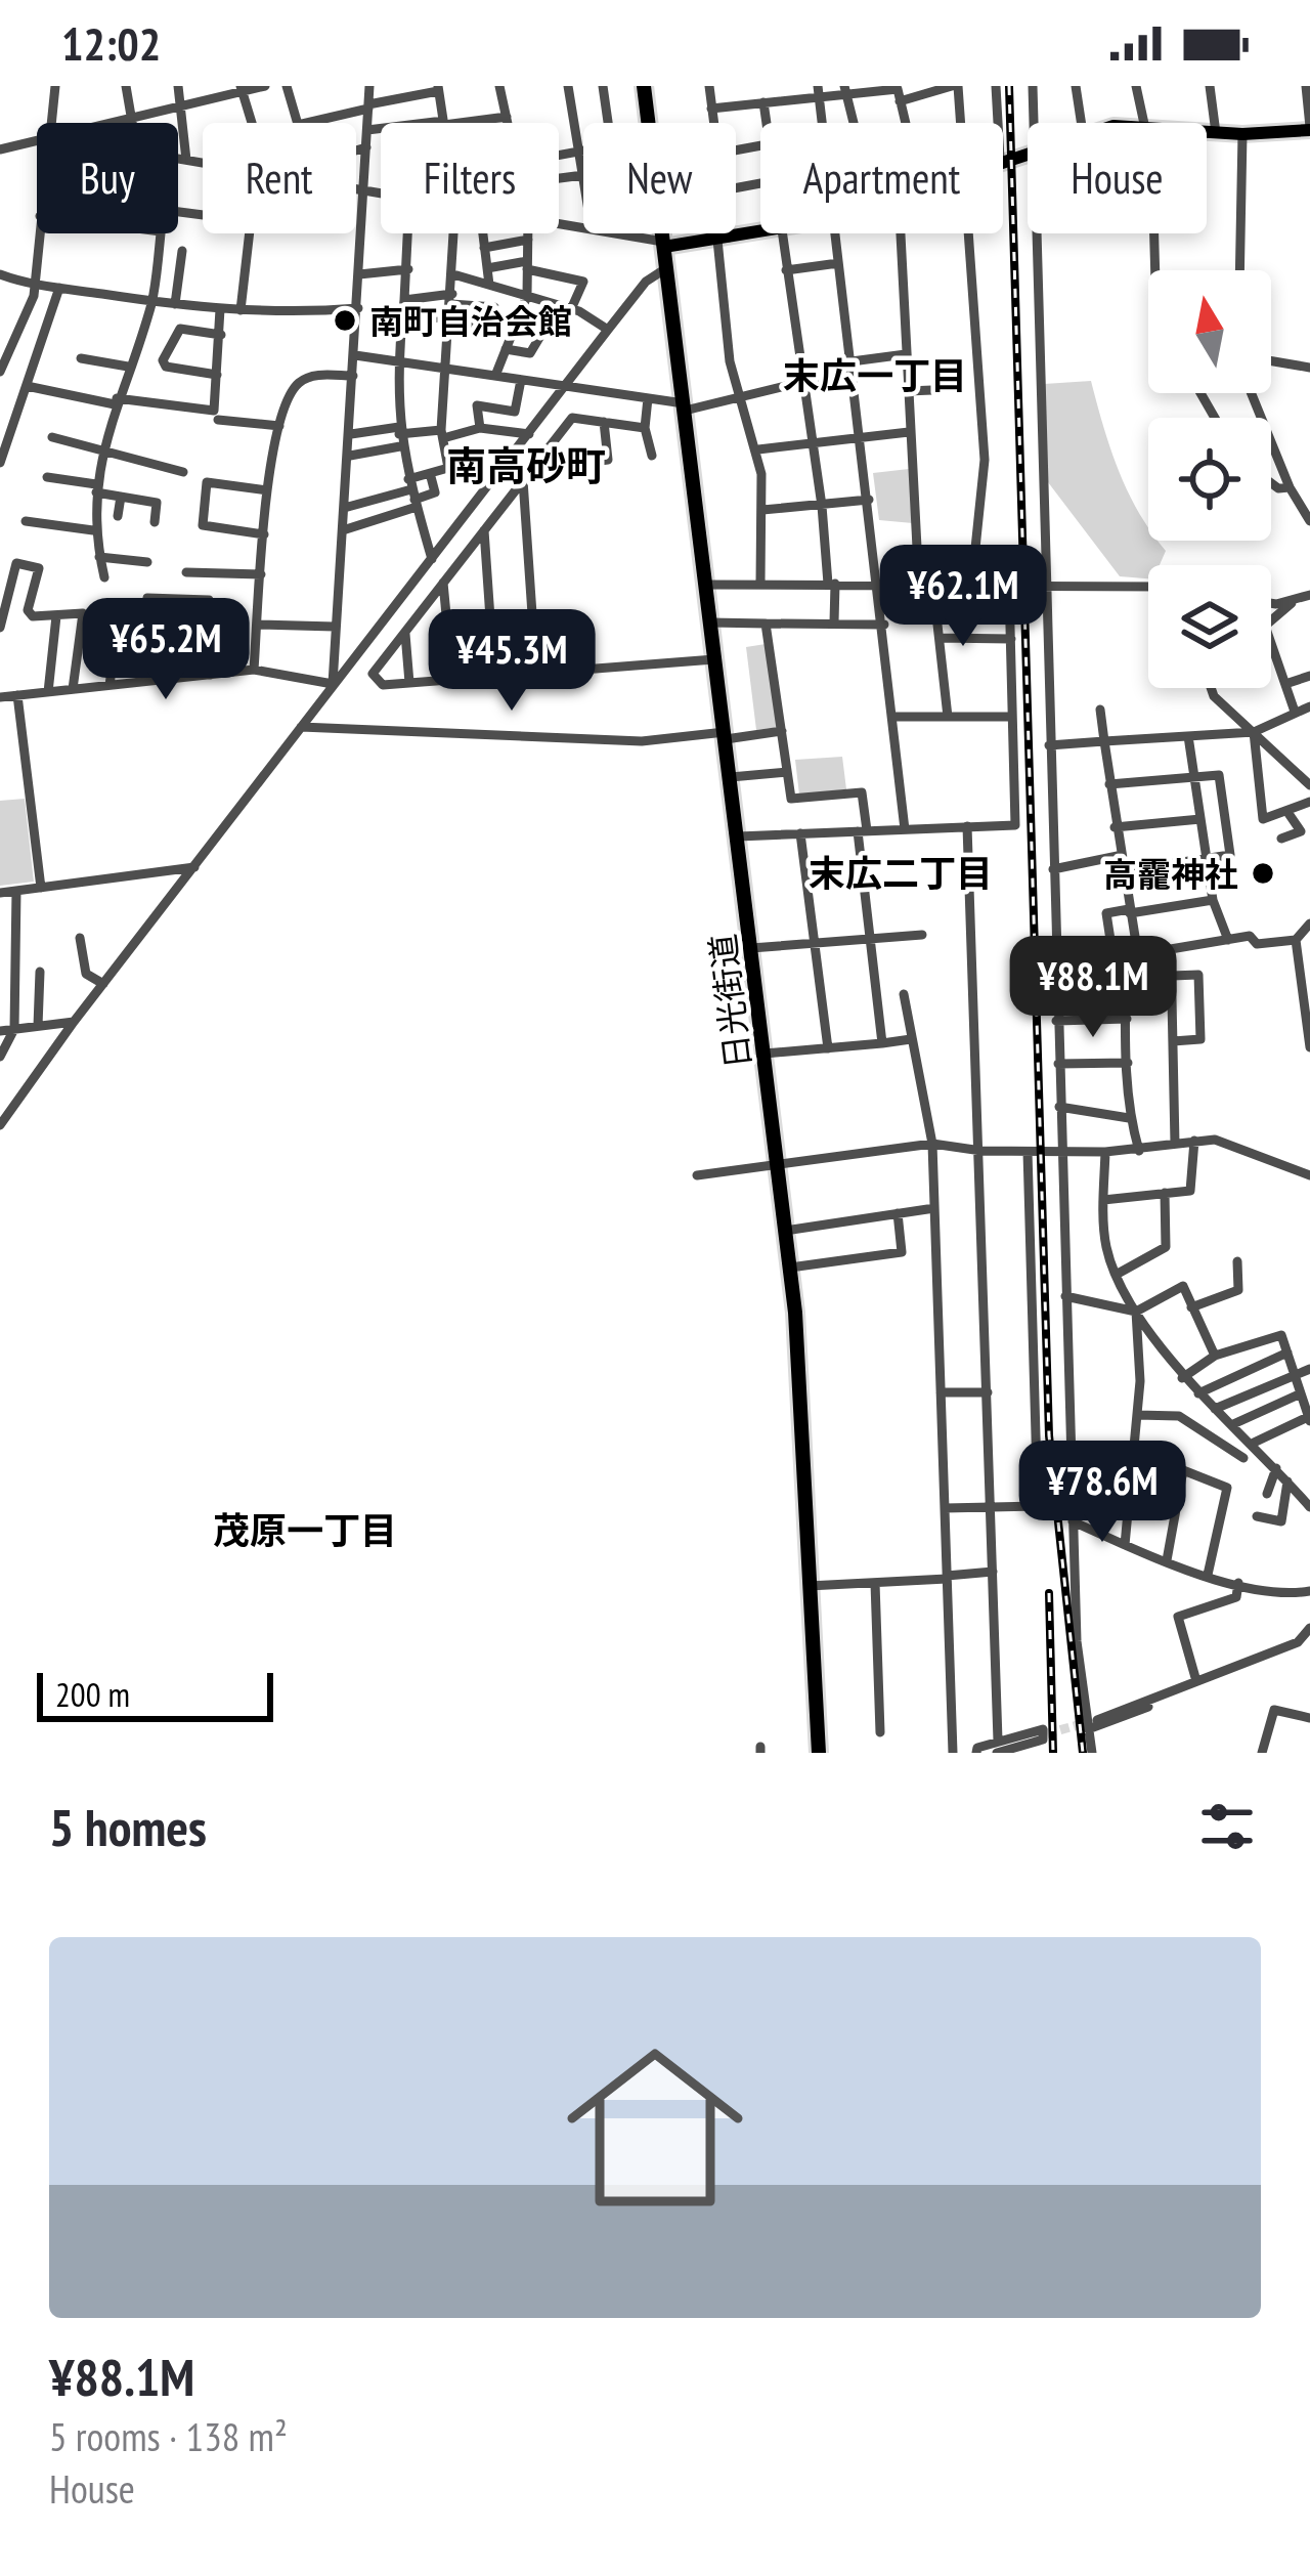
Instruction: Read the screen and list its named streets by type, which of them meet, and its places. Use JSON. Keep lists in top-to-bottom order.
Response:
{
  "streets": {
    "highway": ["日光街道"]
  },
  "districts": [
    "末広一丁目",
    "南高砂町",
    "末広二丁目",
    "茂原一丁目"
  ],
  "places": ["南町自治会館", "高靇神社"],
  "scale_bar": "200 m",
  "north": "top",
  "page": {
    "status": "12:02",
    "chip": [
      "Buy",
      "Rent",
      "Filters",
      "New",
      "Apartment",
      "House"
    ],
    "price": [
      "¥62.1M",
      "¥65.2M",
      "¥45.3M",
      "¥88.1M",
      "¥78.6M"
    ],
    "scale": "200 m",
    "heading": "5 homes",
    "list": [
      {
        "name": "¥88.1M",
        "note": "5 rooms · 138 m² · House"
      }
    ]
  }
}
